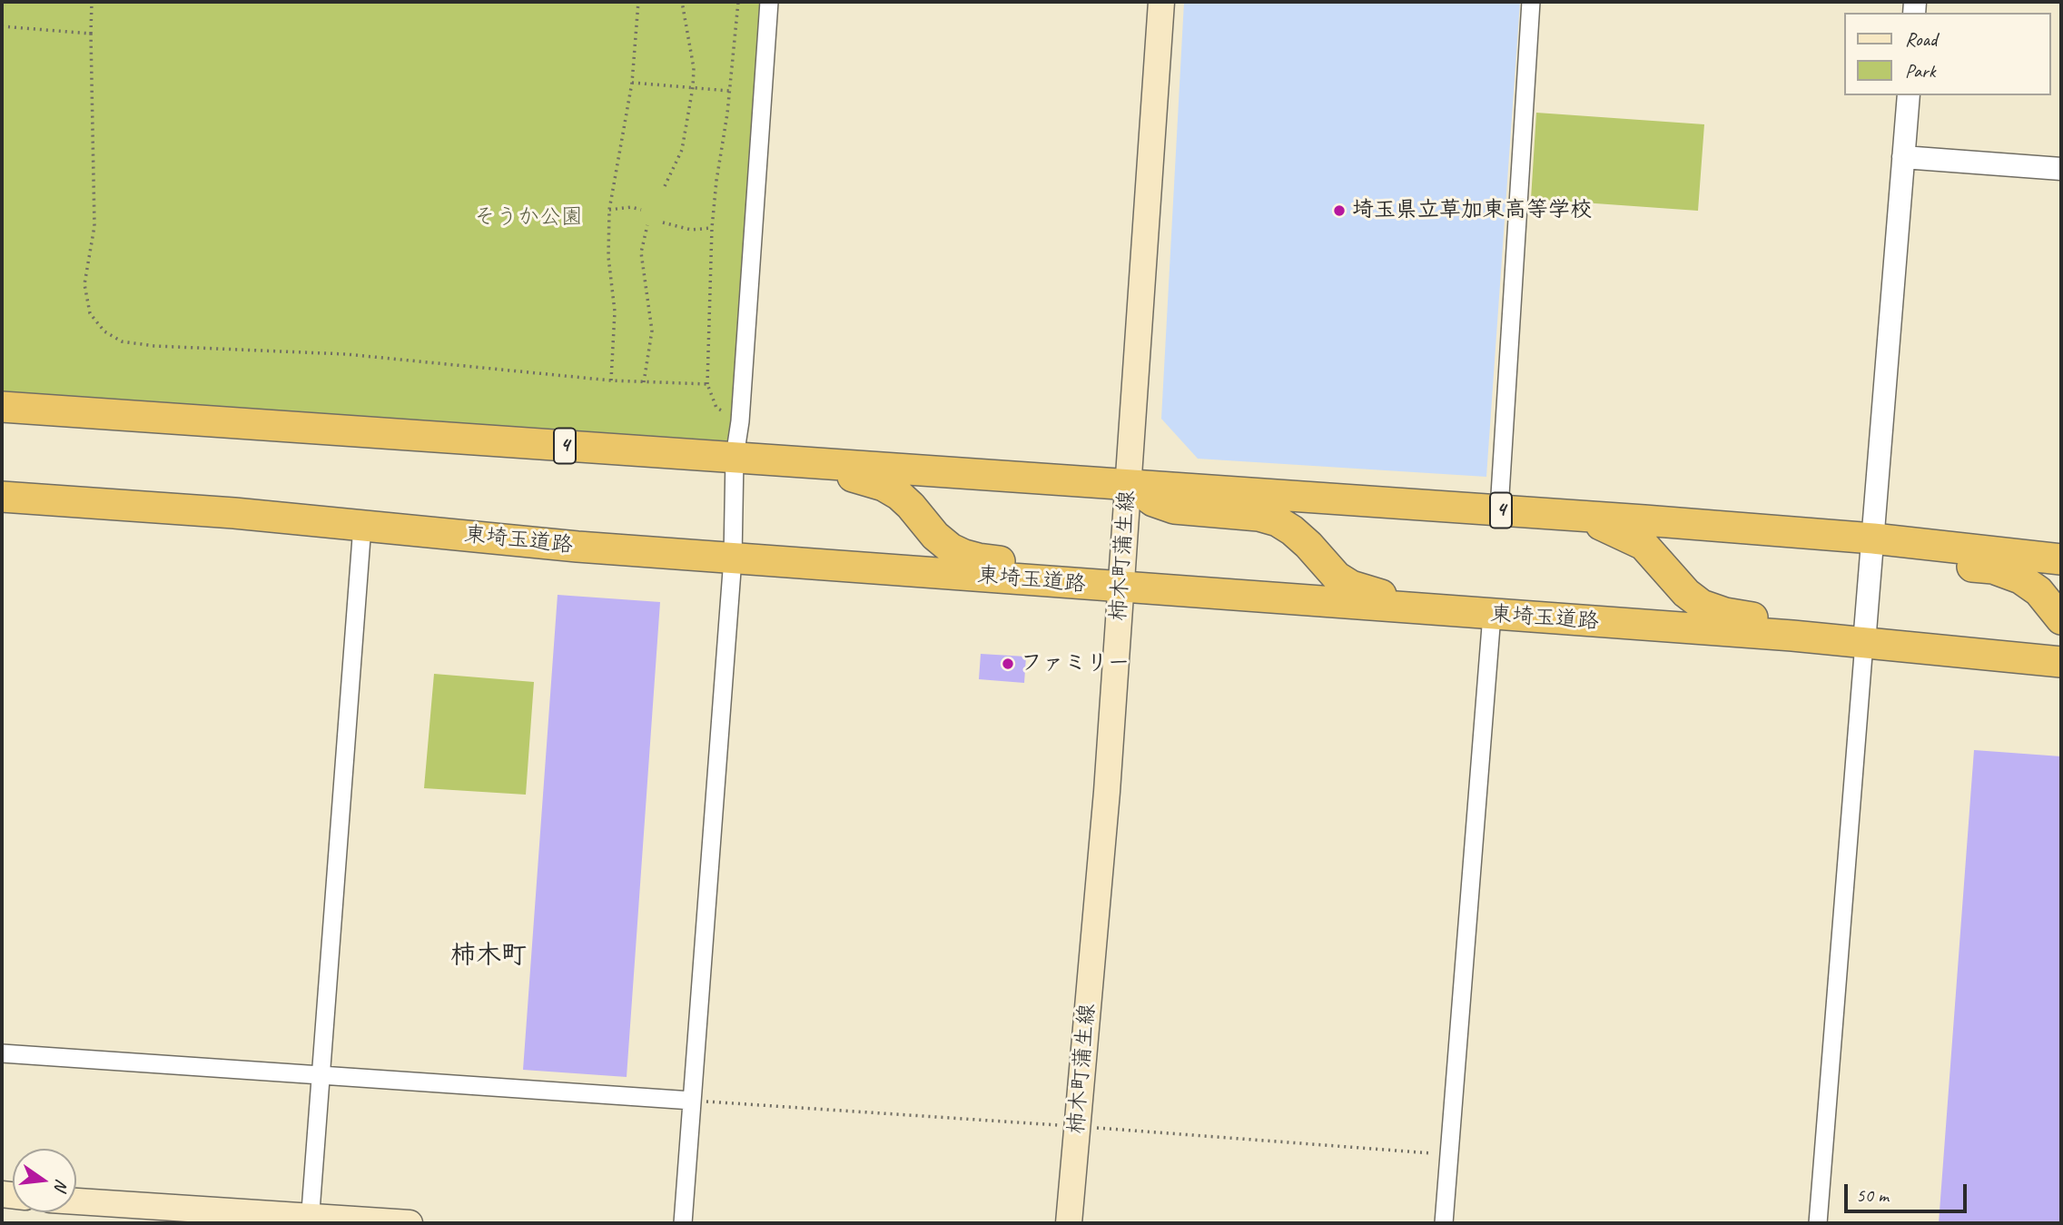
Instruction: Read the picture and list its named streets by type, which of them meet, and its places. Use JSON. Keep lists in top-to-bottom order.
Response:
{
  "streets": {
    "highway": ["4", "東埼玉道路"],
    "main road": ["柿木町蒲生線"]
  },
  "crossings": [
    ["4", "東埼玉道路"],
    ["4", "柿木町蒲生線"],
    ["東埼玉道路", "柿木町蒲生線"]
  ],
  "districts": ["柿木町"],
  "parks": ["そうか公園"],
  "places": ["埼玉県立草加東高等学校", "ファミリー"],
  "legend": ["Road", "Park"],
  "scale_bar": "50 m",
  "north": "right"
}
